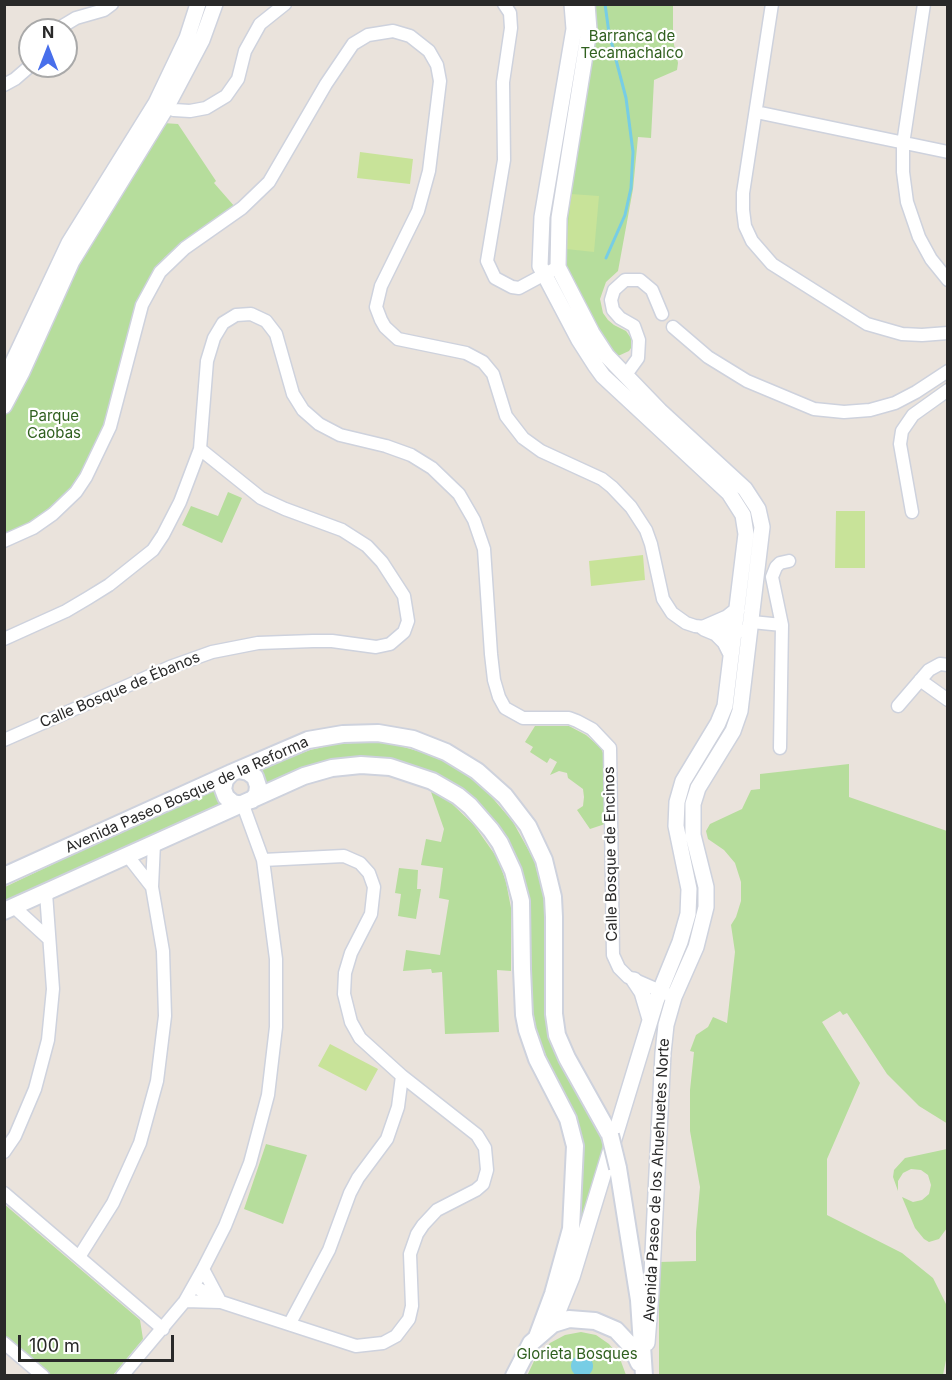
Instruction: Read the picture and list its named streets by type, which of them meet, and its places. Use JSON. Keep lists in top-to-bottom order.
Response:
{
  "streets": {
    "main road": ["Avenida Paseo Bosque de la Reforma"],
    "street": ["Calle Bosque de Ébanos", "Calle Bosque de Encinos", "Avenida Paseo de los Ahuehuetes Norte"]
  },
  "crossings": [
    ["Calle Bosque de Ébanos", "Calle Bosque de Encinos"],
    ["Avenida Paseo Bosque de la Reforma", "Avenida Paseo de los Ahuehuetes Norte"],
    ["Calle Bosque de Encinos", "Avenida Paseo de los Ahuehuetes Norte"]
  ],
  "parks": ["Barranca de Tecamachalco", "Parque Caobas", "Glorieta Bosques"],
  "scale_bar": "100 m",
  "north": "top"
}
